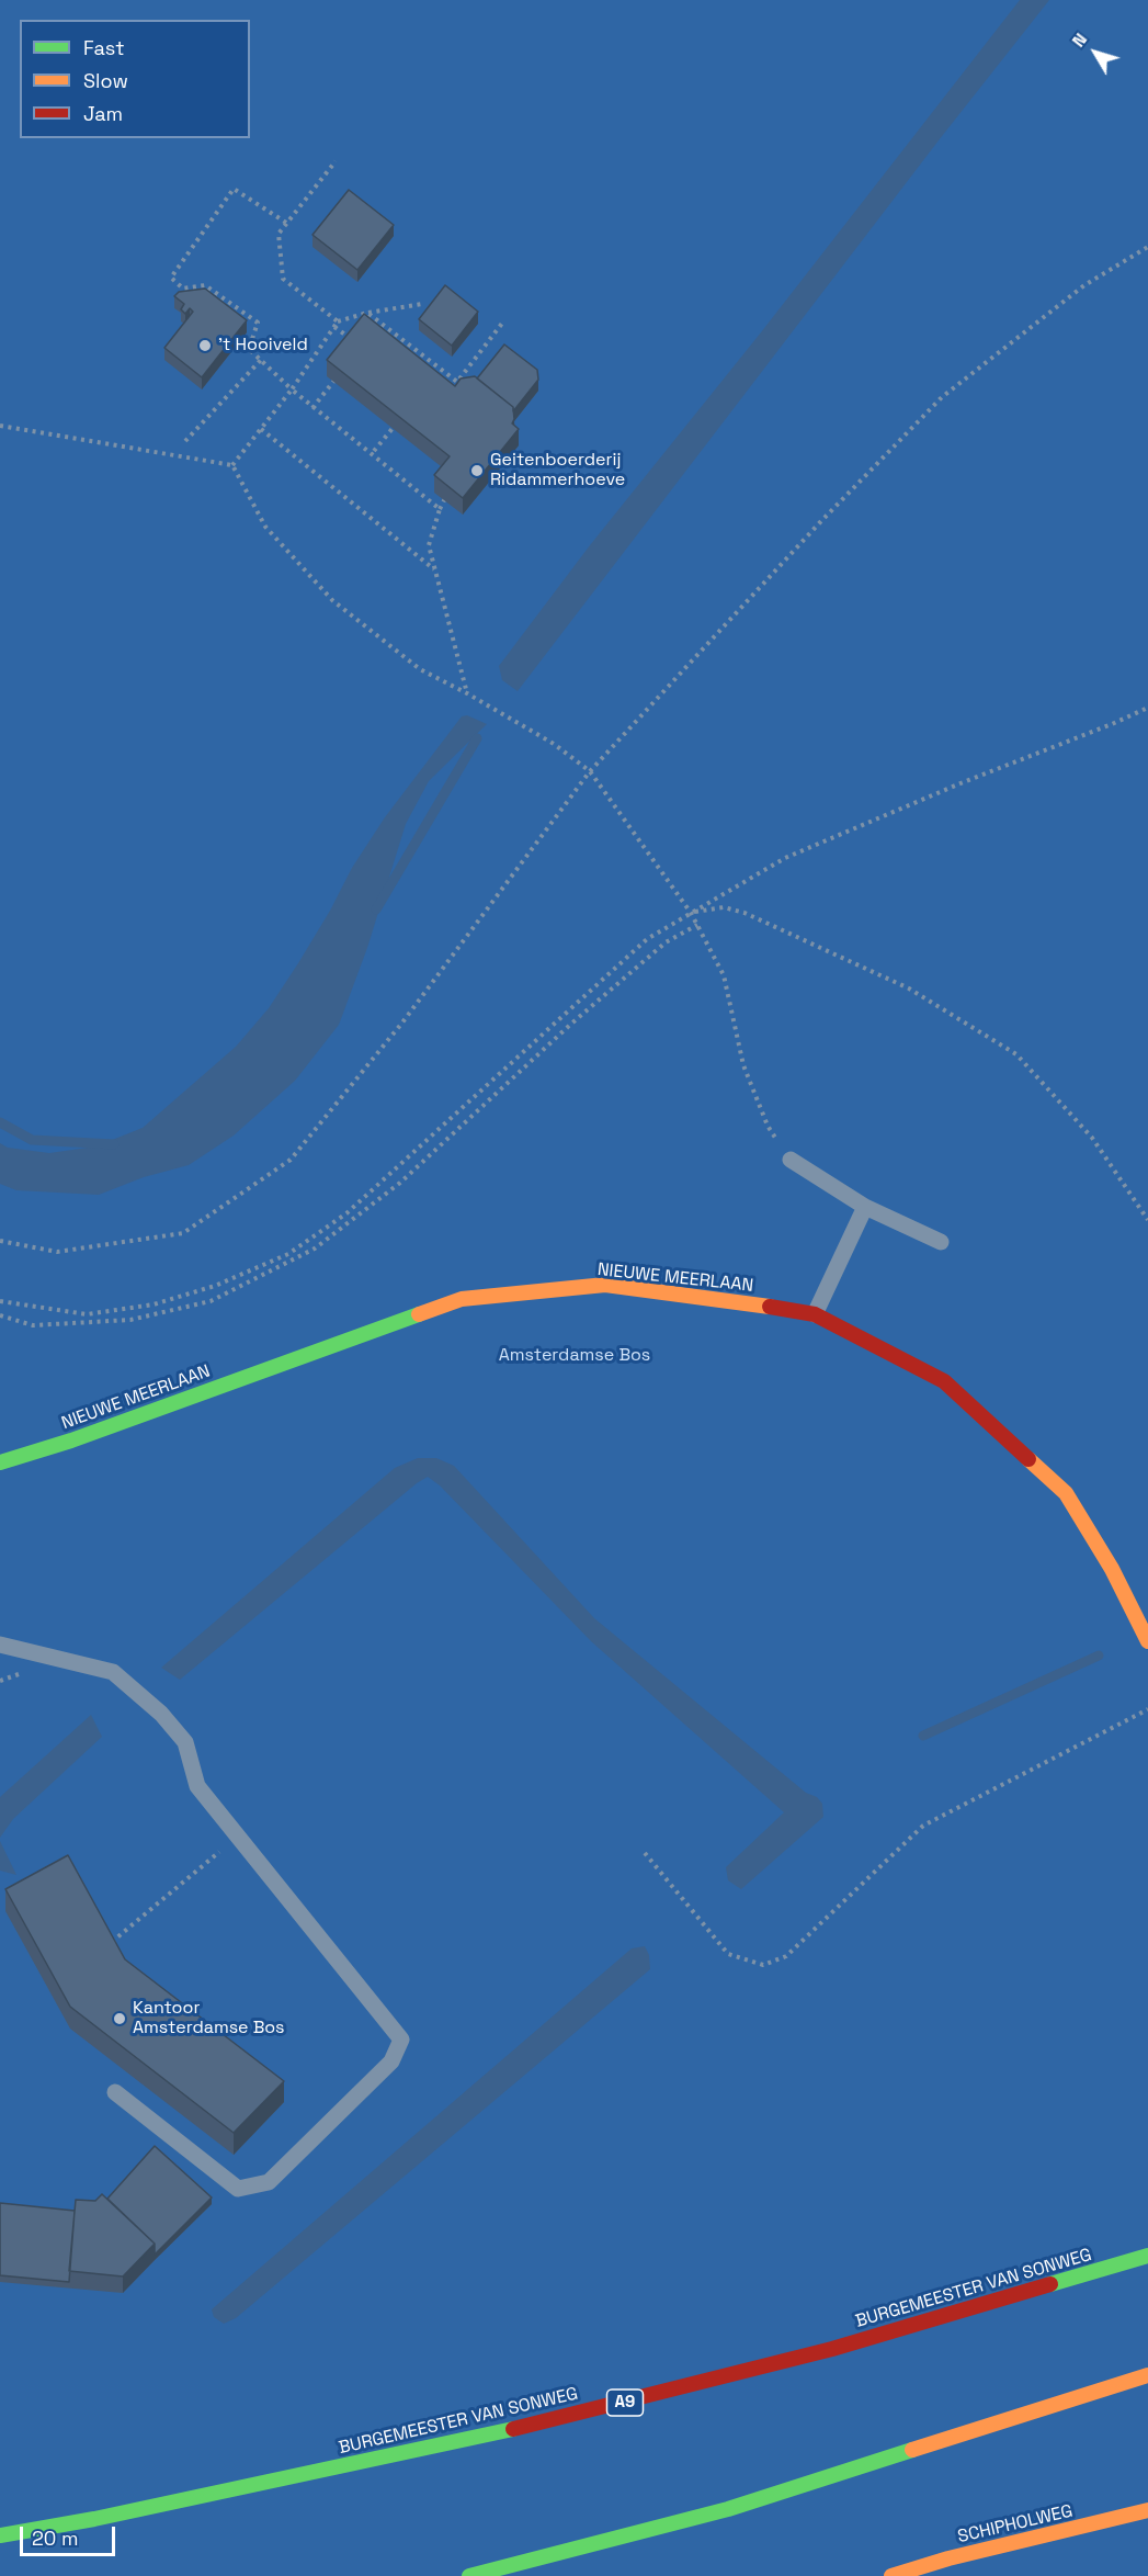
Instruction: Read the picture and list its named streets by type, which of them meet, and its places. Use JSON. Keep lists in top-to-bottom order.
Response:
{
  "streets": {
    "main road": [
      "NIEUWE MEERLAAN",
      "BURGEMEESTER VAN SONWEG",
      "A9",
      "SCHIPHOLWEG"
    ]
  },
  "parks": ["Amsterdamse Bos"],
  "places": ["'t Hooiveld", "Geitenboerderij Ridammerhoeve", "Kantoor Amsterdamse Bos"],
  "legend": ["Fast", "Slow", "Jam"],
  "scale_bar": "20 m",
  "north": "top left"
}
